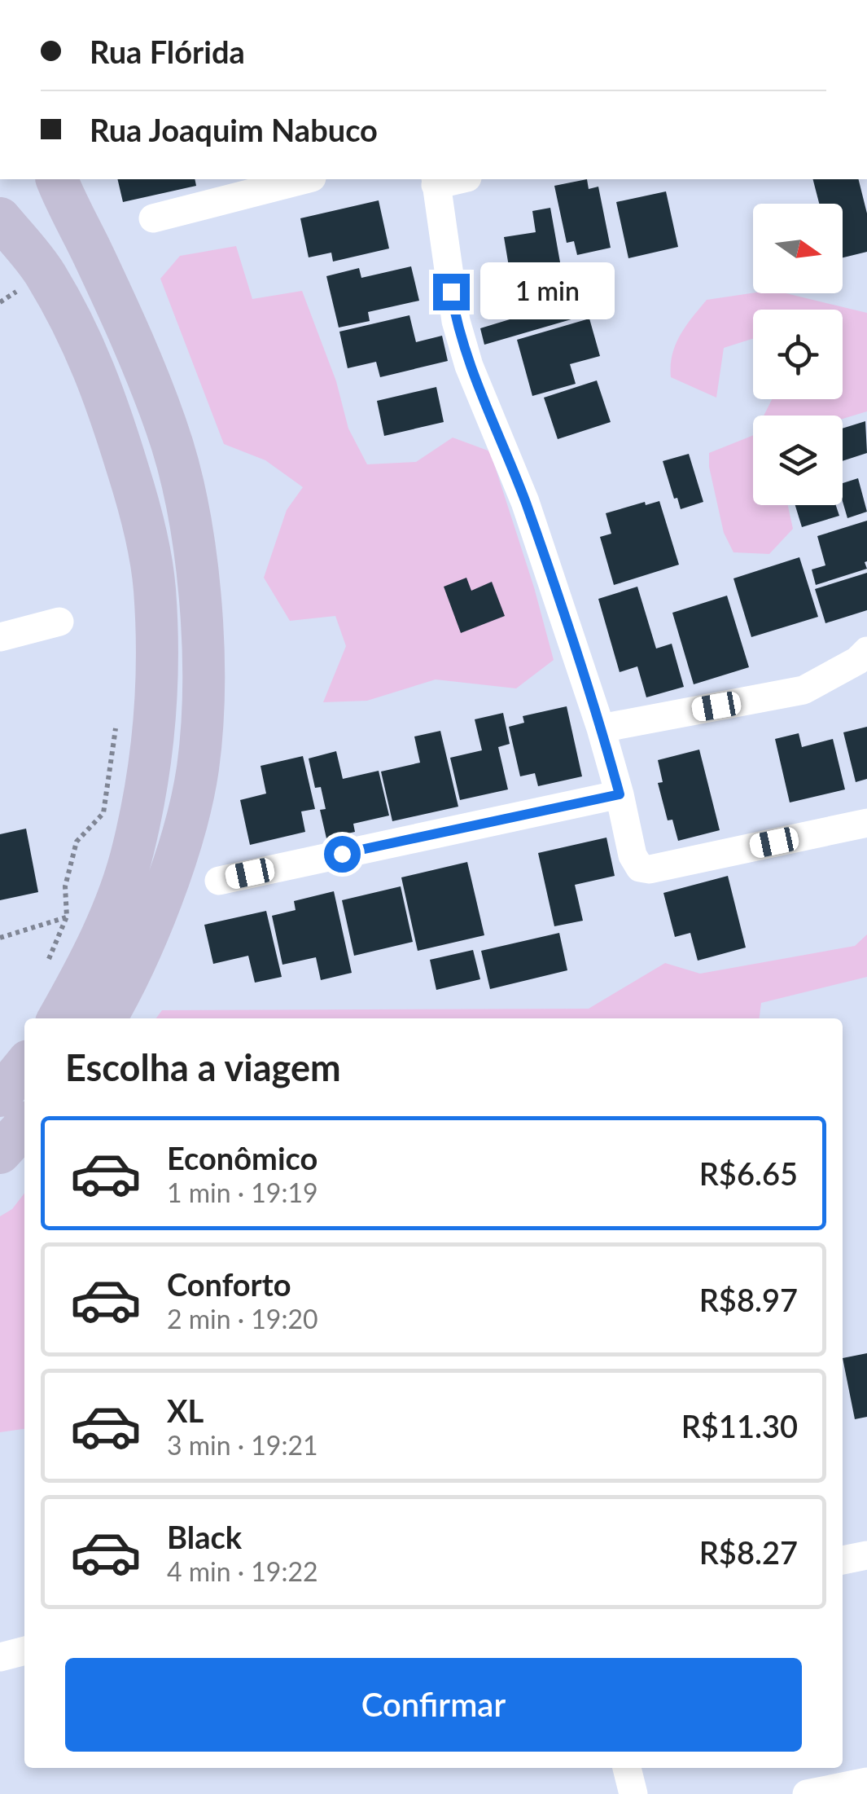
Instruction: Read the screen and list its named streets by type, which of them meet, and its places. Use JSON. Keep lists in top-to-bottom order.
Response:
{
  "north": "right",
  "page": {
    "banner": ["Rua Flórida", "Rua Joaquim Nabuco"],
    "bubble": "1 min",
    "heading": "Escolha a viagem",
    "list": [
      {
        "name": "Econômico",
        "note": "1 min · 19:19",
        "value": "R$6.65"
      },
      {
        "name": "Conforto",
        "note": "2 min · 19:20",
        "value": "R$8.97"
      },
      {
        "name": "XL",
        "note": "3 min · 19:21",
        "value": "R$11.30"
      },
      {
        "name": "Black",
        "note": "4 min · 19:22",
        "value": "R$8.27"
      }
    ],
    "buttons": "Confirmar"
  }
}
